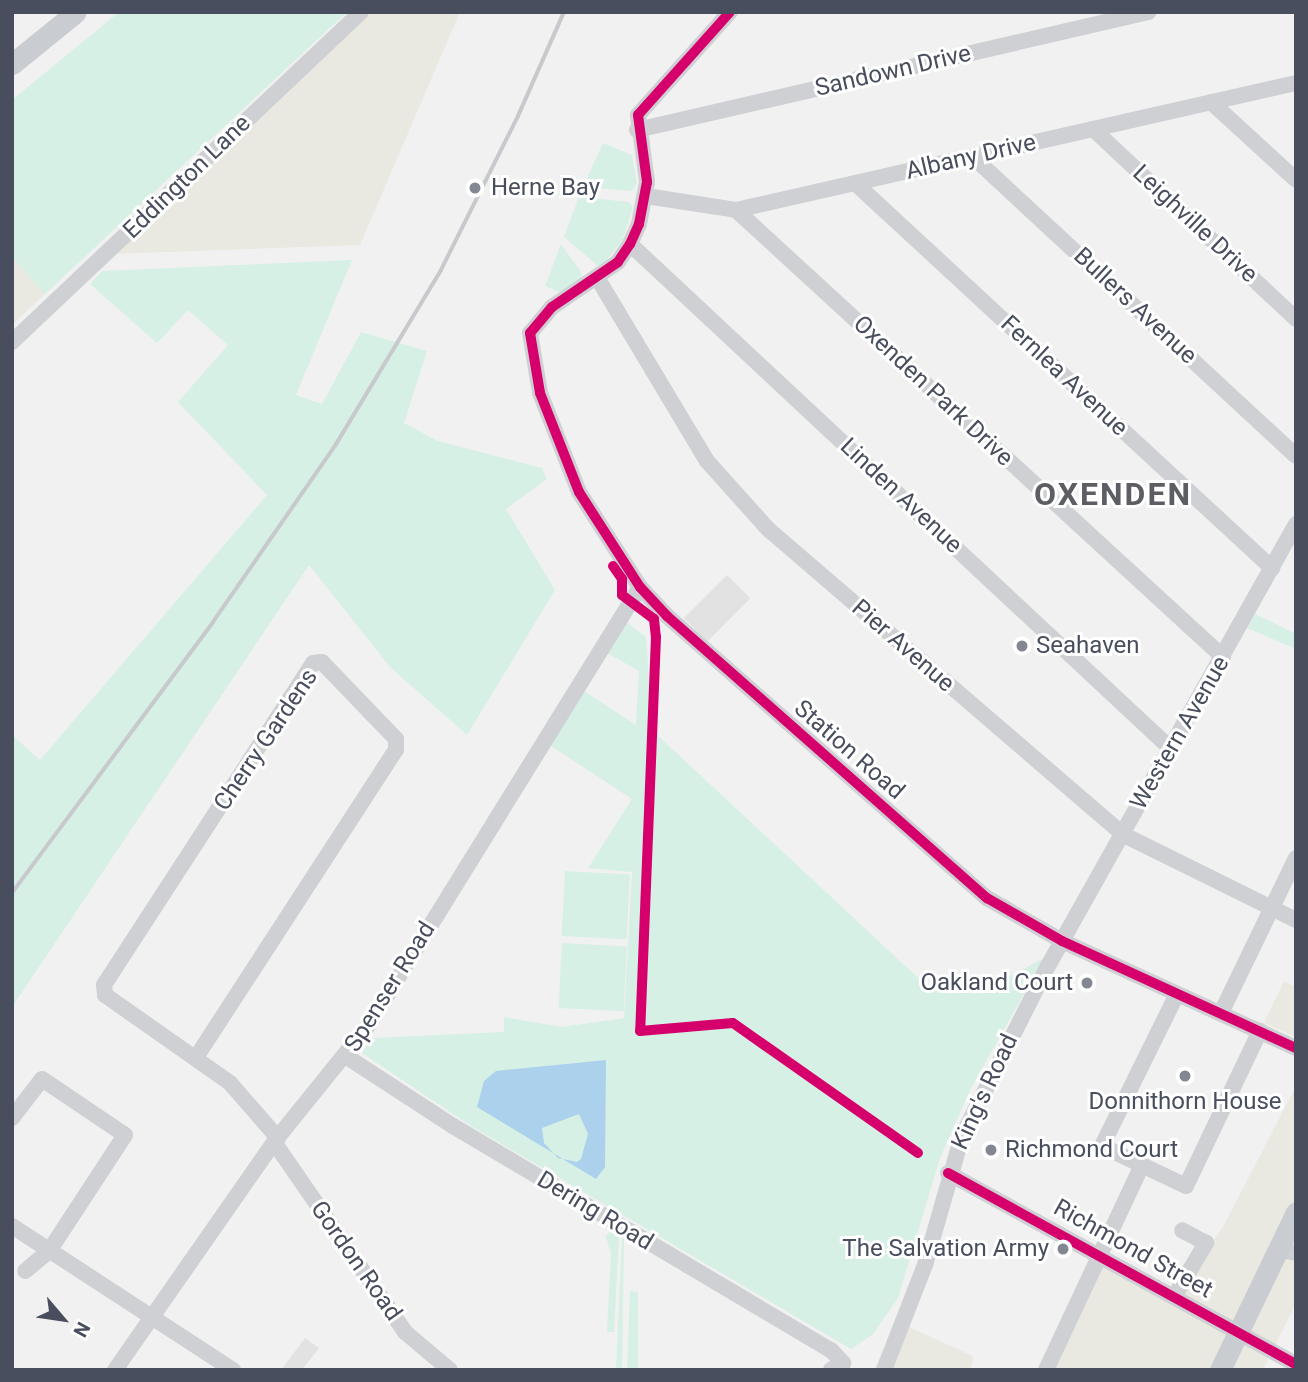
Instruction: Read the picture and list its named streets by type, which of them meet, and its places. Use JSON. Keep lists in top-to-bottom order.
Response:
{
  "streets": {
    "street": [
      "Sandown Drive",
      "Albany Drive",
      "Eddington Lane",
      "Leighville Drive",
      "Bullers Avenue",
      "Fernlea Avenue",
      "Oxenden Park Drive",
      "Linden Avenue",
      "Pier Avenue",
      "Western Avenue",
      "Cherry Gardens",
      "Station Road",
      "Spenser Road",
      "King's Road",
      "Dering Road",
      "Richmond Street",
      "Gordon Road"
    ]
  },
  "crossings": [
    ["Albany Drive", "Leighville Drive"],
    ["Albany Drive", "Bullers Avenue"],
    ["Albany Drive", "Fernlea Avenue"],
    ["Albany Drive", "Oxenden Park Drive"],
    ["Fernlea Avenue", "Western Avenue"],
    ["Oxenden Park Drive", "Western Avenue"],
    ["Linden Avenue", "Western Avenue"],
    ["Pier Avenue", "Western Avenue"],
    ["Pier Avenue", "Station Road"],
    ["Western Avenue", "Station Road"],
    ["Western Avenue", "King's Road"],
    ["Cherry Gardens", "Spenser Road"],
    ["Cherry Gardens", "Gordon Road"],
    ["Station Road", "Spenser Road"],
    ["Station Road", "King's Road"],
    ["Spenser Road", "Dering Road"],
    ["Spenser Road", "Gordon Road"],
    ["King's Road", "Richmond Street"]
  ],
  "districts": ["OXENDEN"],
  "places": [
    "Herne Bay",
    "Seahaven",
    "Oakland Court",
    "Donnithorn House",
    "Richmond Court",
    "The Salvation Army"
  ],
  "north": "bottom right"
}
